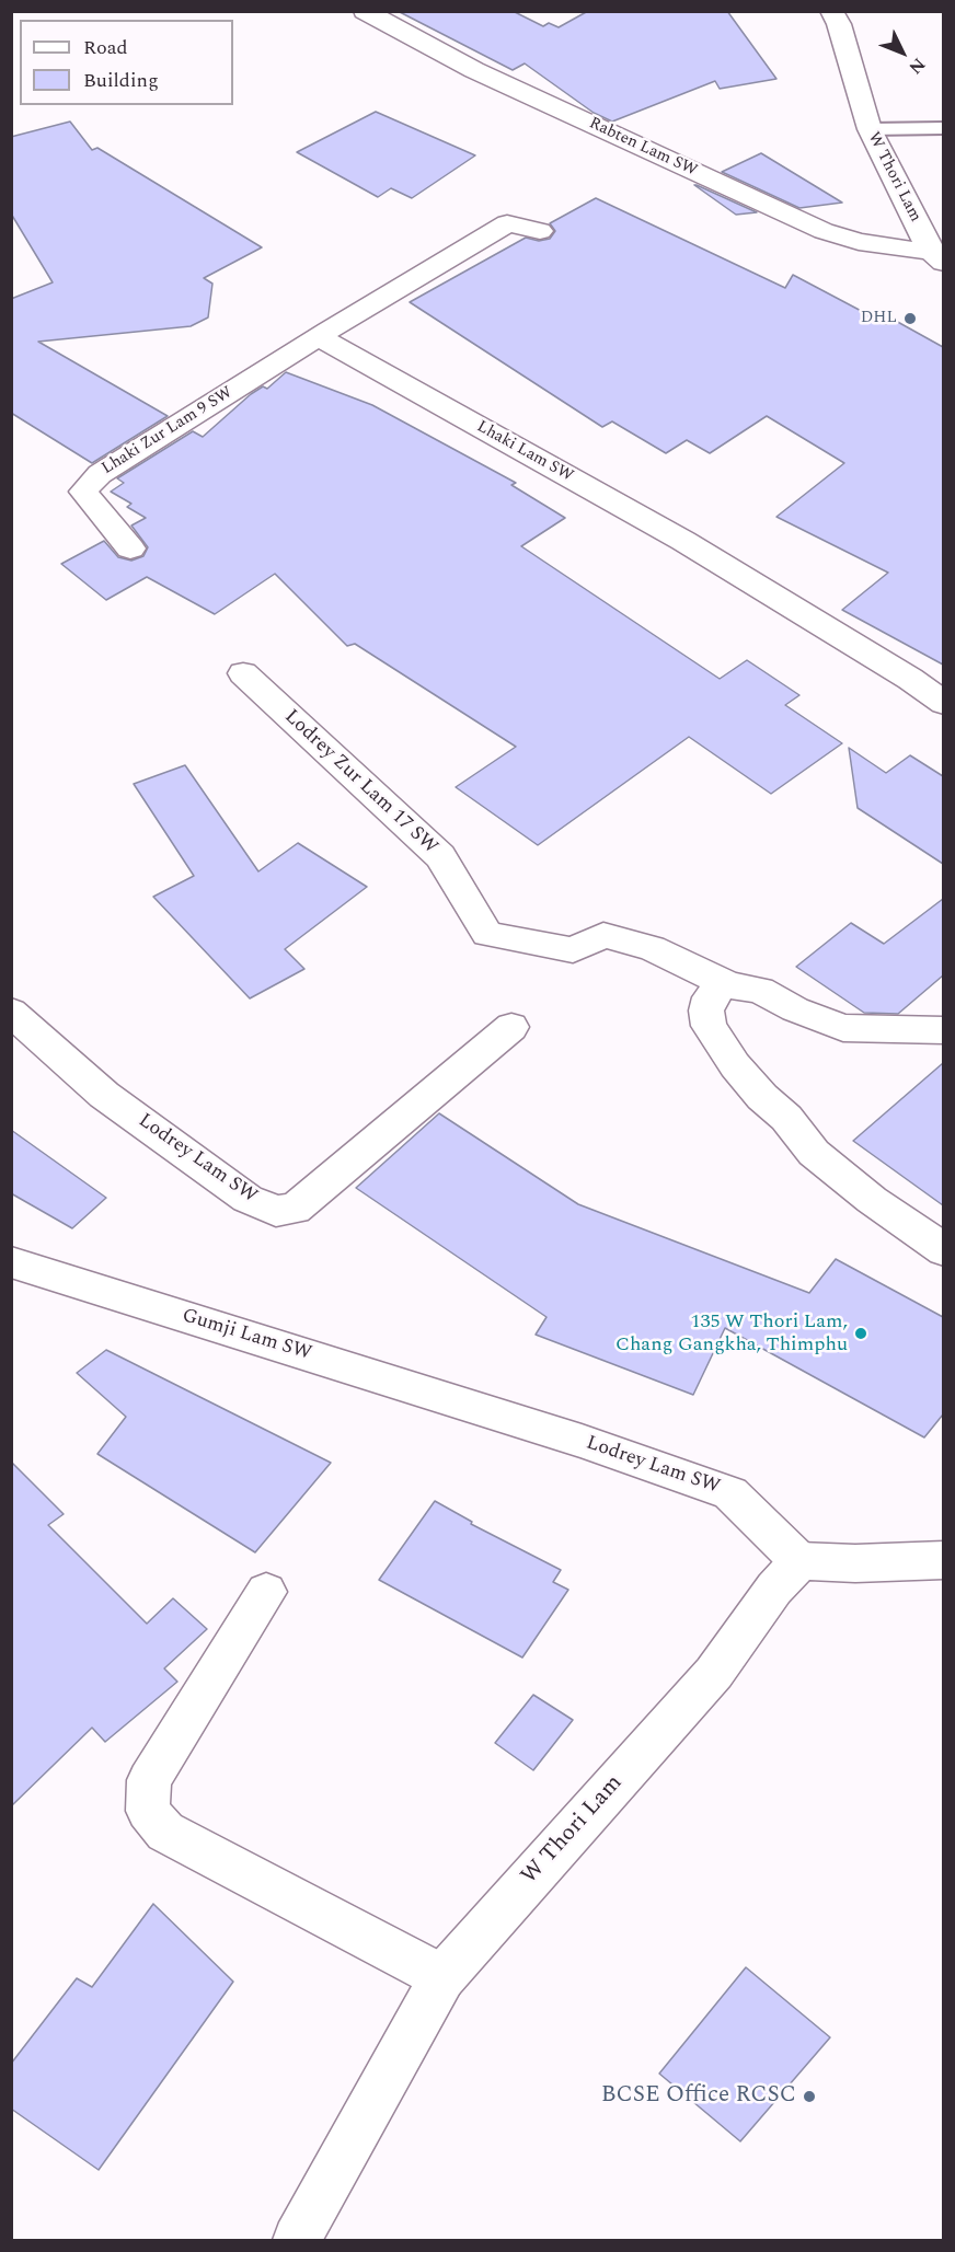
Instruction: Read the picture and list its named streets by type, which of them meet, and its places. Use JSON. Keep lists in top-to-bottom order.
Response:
{
  "streets": {
    "street": [
      "Rabten Lam SW",
      "W Thori Lam",
      "Lhaki Zur Lam 9 SW",
      "Lhaki Lam SW",
      "Lodrey Zur Lam 17 SW",
      "Lodrey Lam SW",
      "Gumji Lam SW"
    ]
  },
  "crossings": [
    ["Rabten Lam SW", "W Thori Lam"],
    ["W Thori Lam", "Lodrey Lam SW"],
    ["Lhaki Zur Lam 9 SW", "Lhaki Lam SW"],
    ["Lodrey Lam SW", "Gumji Lam SW"]
  ],
  "places": ["DHL", "135 W Thori Lam, Chang Gangkha, Thimphu", "BCSE Office RCSC"],
  "legend": ["Road", "Building"],
  "north": "bottom right"
}
